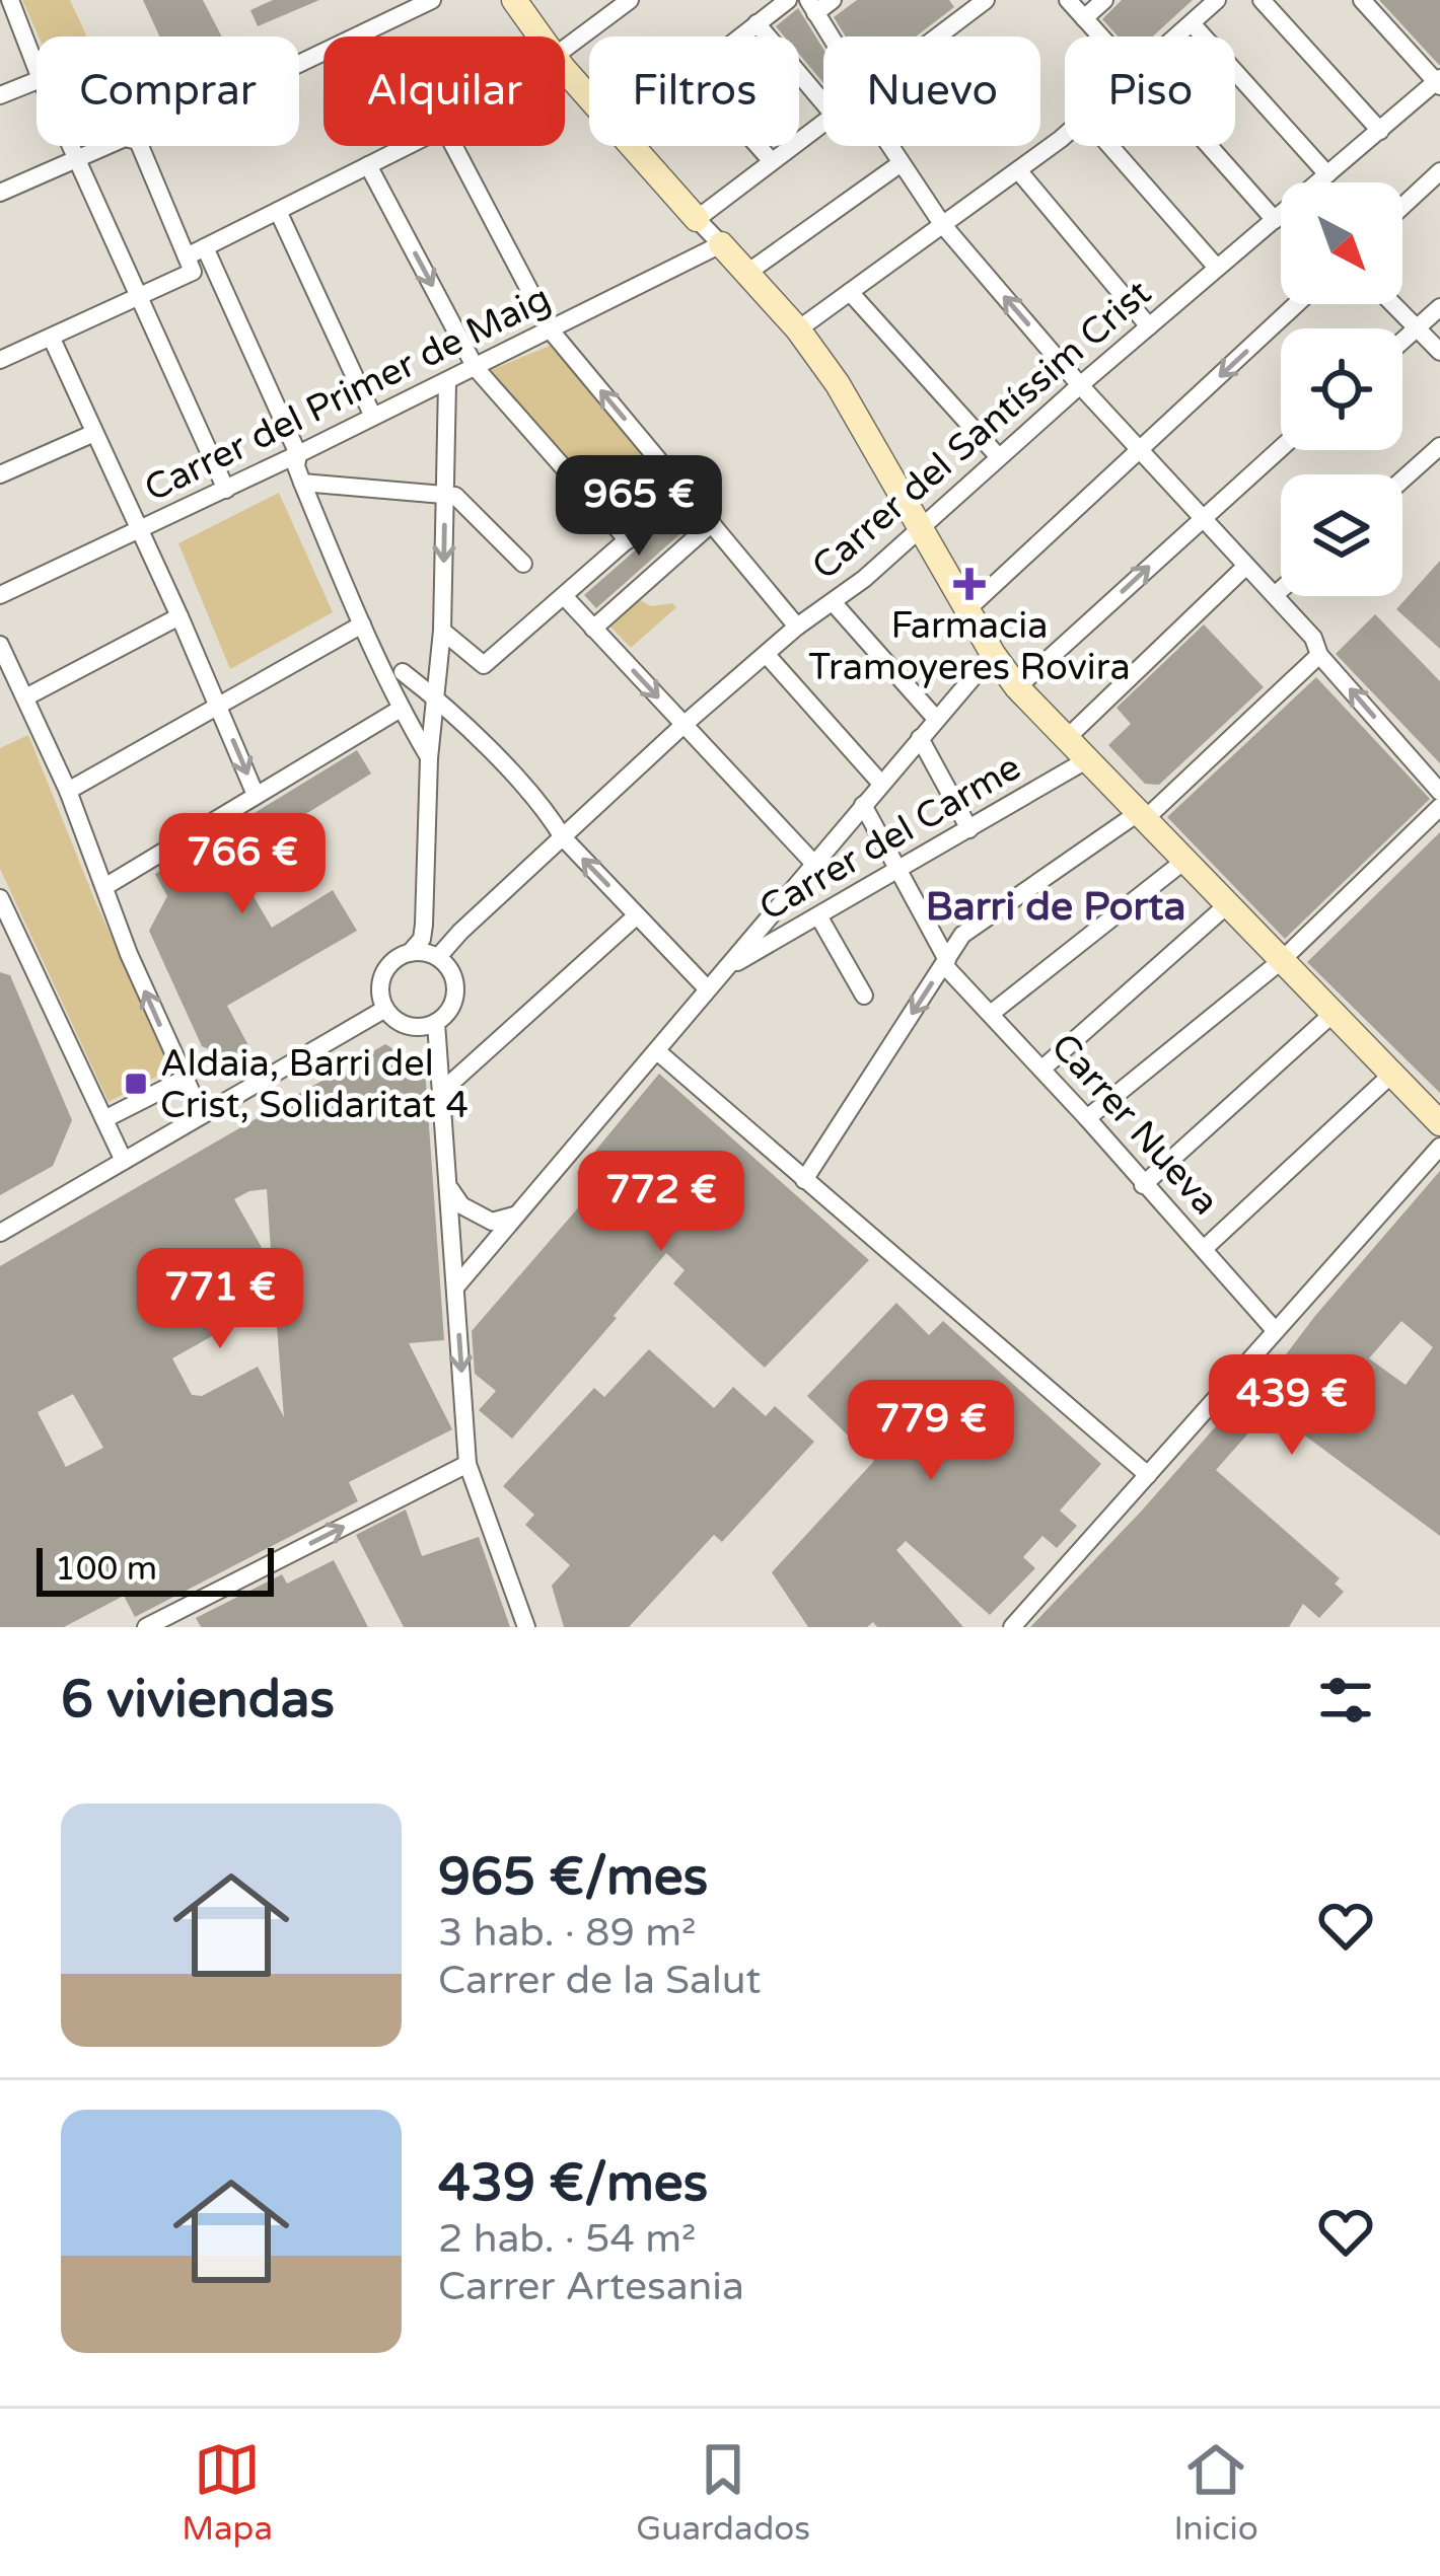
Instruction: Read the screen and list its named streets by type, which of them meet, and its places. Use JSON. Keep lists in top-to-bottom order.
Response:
{
  "streets": {
    "street": [
      "Carrer del Primer de Maig",
      "Carrer del Santíssim Crist",
      "Carrer del Carme",
      "Carrer Nueva"
    ]
  },
  "crossings": [
    ["Carrer del Carme", "Carrer Nueva"]
  ],
  "districts": ["Barri de Porta"],
  "places": {
    "health": ["Farmacia Tramoyeres Rovira"],
    "transit": ["Aldaia, Barri del Crist, Solidaritat 4"]
  },
  "scale_bar": "100 m",
  "north": "bottom right",
  "page": {
    "chip": [
      "Comprar",
      "Alquilar",
      "Filtros",
      "Nuevo",
      "Piso"
    ],
    "price": [
      "965 €",
      "766 €",
      "772 €",
      "771 €",
      "439 €",
      "779 €"
    ],
    "scale": "100 m",
    "heading": "6 viviendas",
    "list": [
      {
        "name": "965 €/mes",
        "note": "3 hab. · 89 m² · Carrer de la Salut"
      },
      {
        "name": "439 €/mes",
        "note": "2 hab. · 54 m² · Carrer Artesania"
      }
    ],
    "tabs": ["Mapa", "Guardados", "Inicio"]
  }
}
